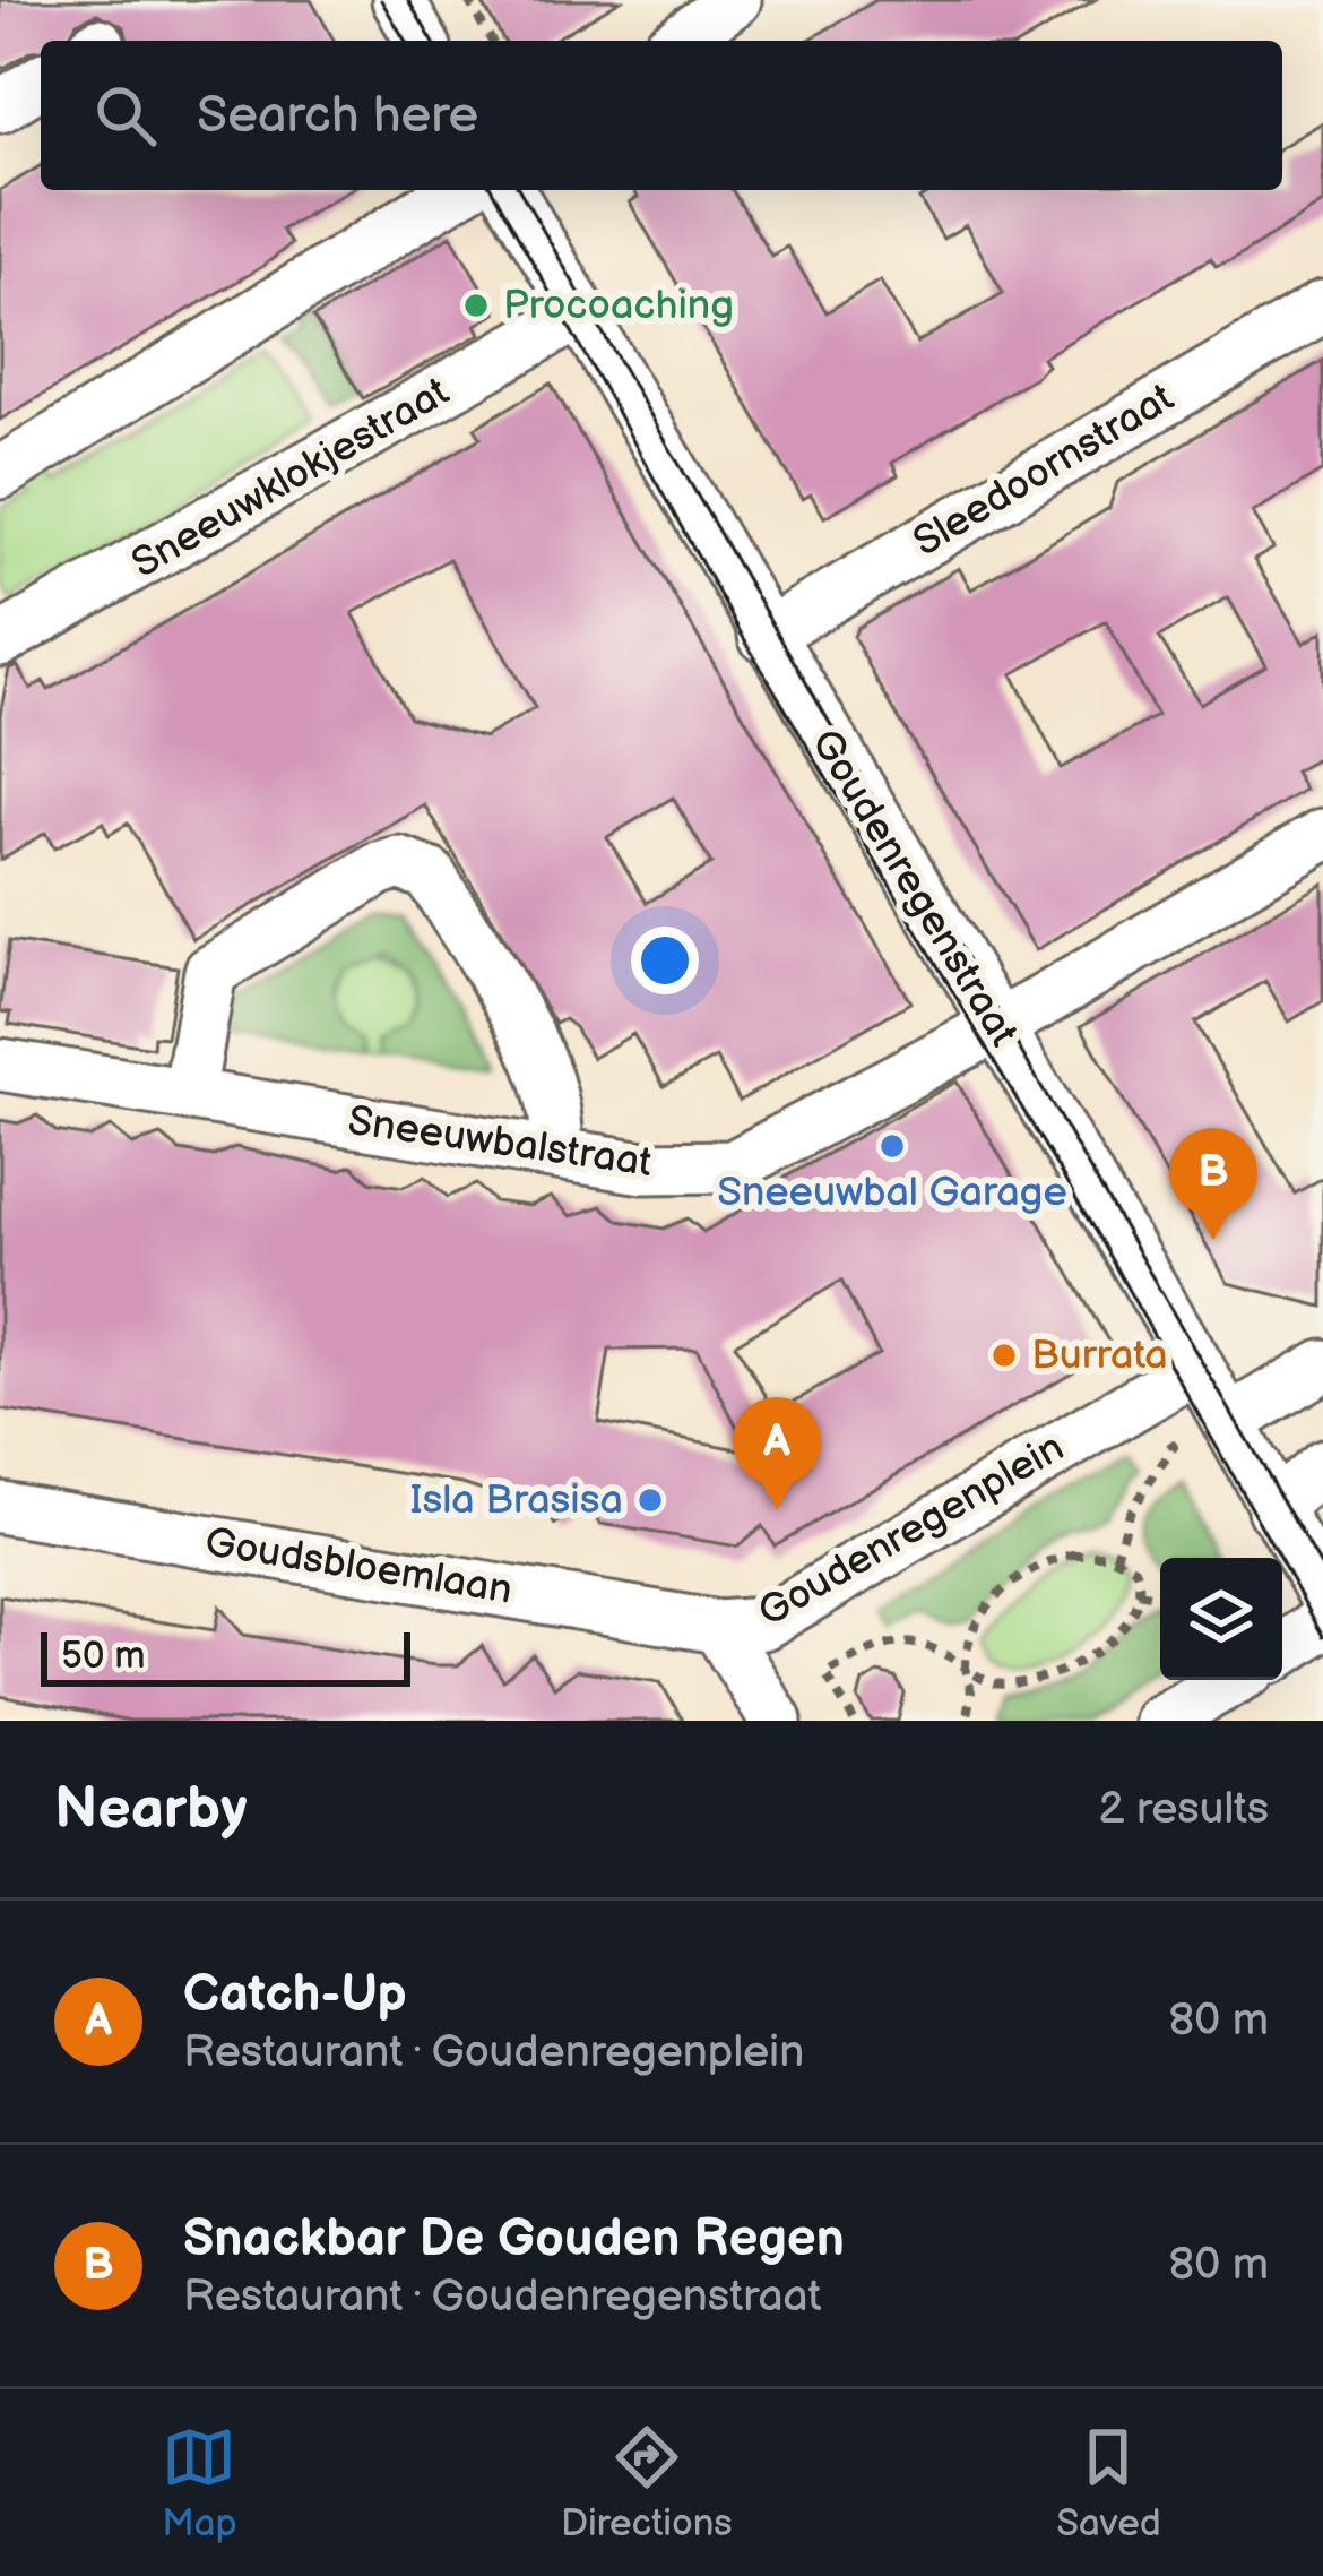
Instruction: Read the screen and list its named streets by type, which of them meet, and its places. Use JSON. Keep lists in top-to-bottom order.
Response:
{
  "streets": {
    "street": [
      "Sleedoornstraat",
      "Sneeuwklokjestraat",
      "Goudenregenstraat",
      "Sneeuwbalstraat",
      "Goudenregenplein",
      "Goudsbloemlaan"
    ]
  },
  "crossings": [
    ["Sleedoornstraat", "Goudenregenstraat"],
    ["Sneeuwklokjestraat", "Goudenregenstraat"],
    ["Goudenregenstraat", "Sneeuwbalstraat"],
    ["Goudenregenstraat", "Goudenregenplein"],
    ["Goudenregenplein", "Goudsbloemlaan"]
  ],
  "places": [
    "Procoaching",
    "Sneeuwbal Garage",
    "Burrata",
    "Isla Brasisa"
  ],
  "scale_bar": "50 m",
  "page": {
    "search": "Search here",
    "pins": ["B", "A"],
    "scale": "50 m",
    "heading": ["Nearby", "2 results"],
    "list": [
      {
        "mark": "A",
        "name": "Catch-Up",
        "note": "Restaurant · Goudenregenplein",
        "value": "80 m"
      },
      {
        "mark": "B",
        "name": "Snackbar De Gouden Regen",
        "note": "Restaurant · Goudenregenstraat",
        "value": "80 m"
      }
    ],
    "nav": ["Map", "Directions", "Saved"]
  }
}
